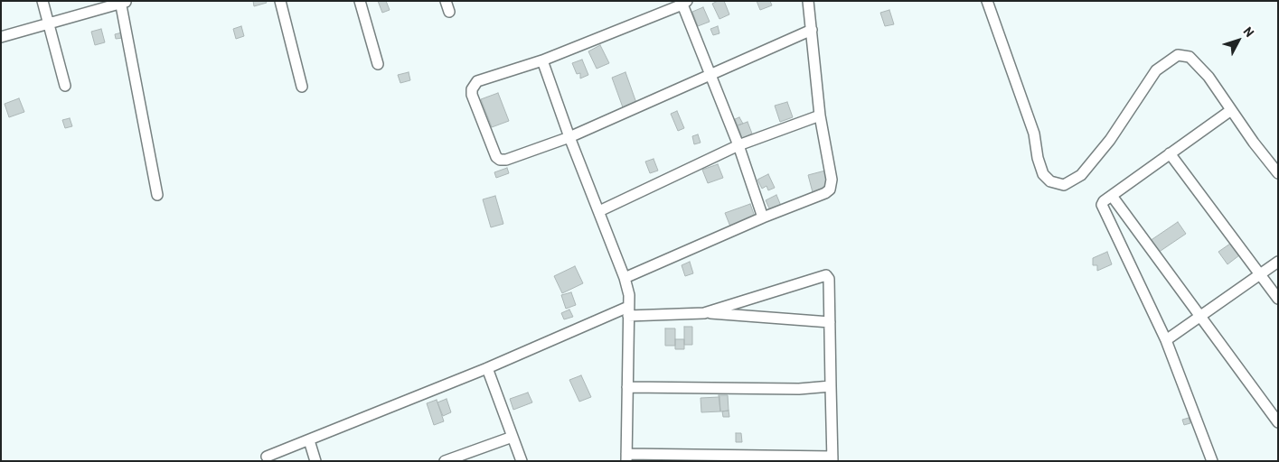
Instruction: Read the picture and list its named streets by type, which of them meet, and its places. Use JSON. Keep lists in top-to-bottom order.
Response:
{
  "north": "top right"
}
